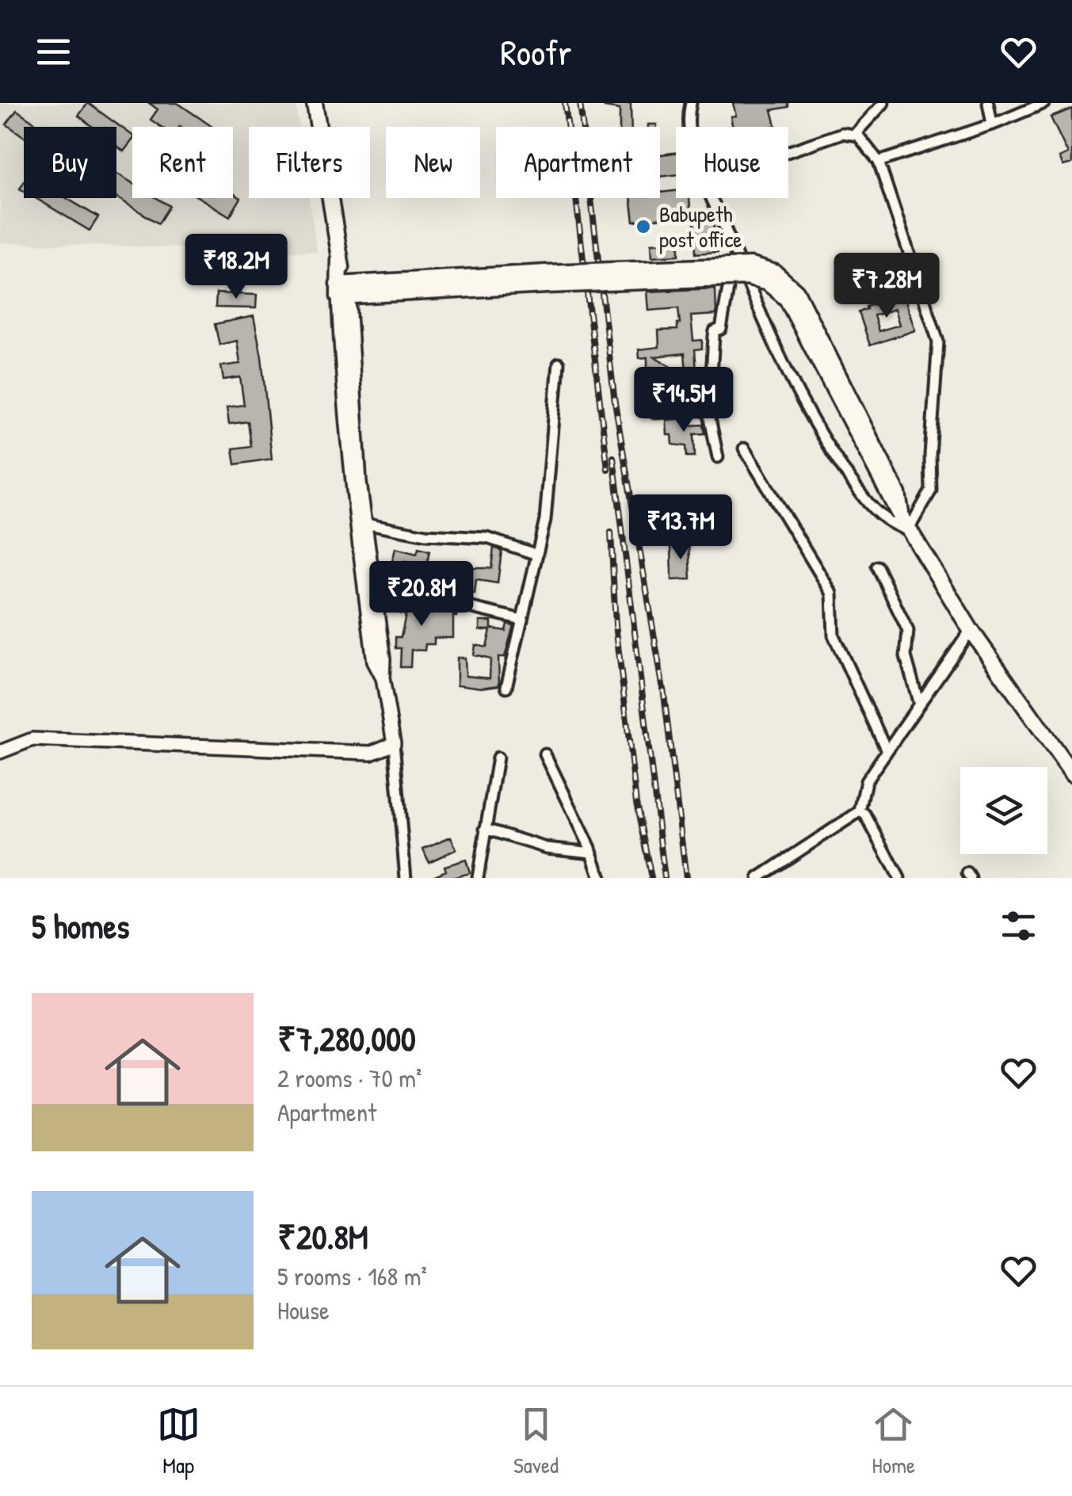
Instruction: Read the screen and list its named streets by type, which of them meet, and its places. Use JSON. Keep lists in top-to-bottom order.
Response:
{
  "places": ["Babupeth post office"],
  "page": {
    "header": "Roofr",
    "chip": [
      "Buy",
      "Rent",
      "Filters",
      "New",
      "Apartment",
      "House"
    ],
    "price": [
      "₹18.2M",
      "₹7.28M",
      "₹14.5M",
      "₹13.7M",
      "₹20.8M"
    ],
    "heading": "5 homes",
    "list": [
      {
        "name": "₹7,280,000",
        "note": "2 rooms · 70 m² · Apartment"
      },
      {
        "name": "₹20.8M",
        "note": "5 rooms · 168 m² · House"
      }
    ],
    "tabs": ["Map", "Saved", "Home"]
  }
}
